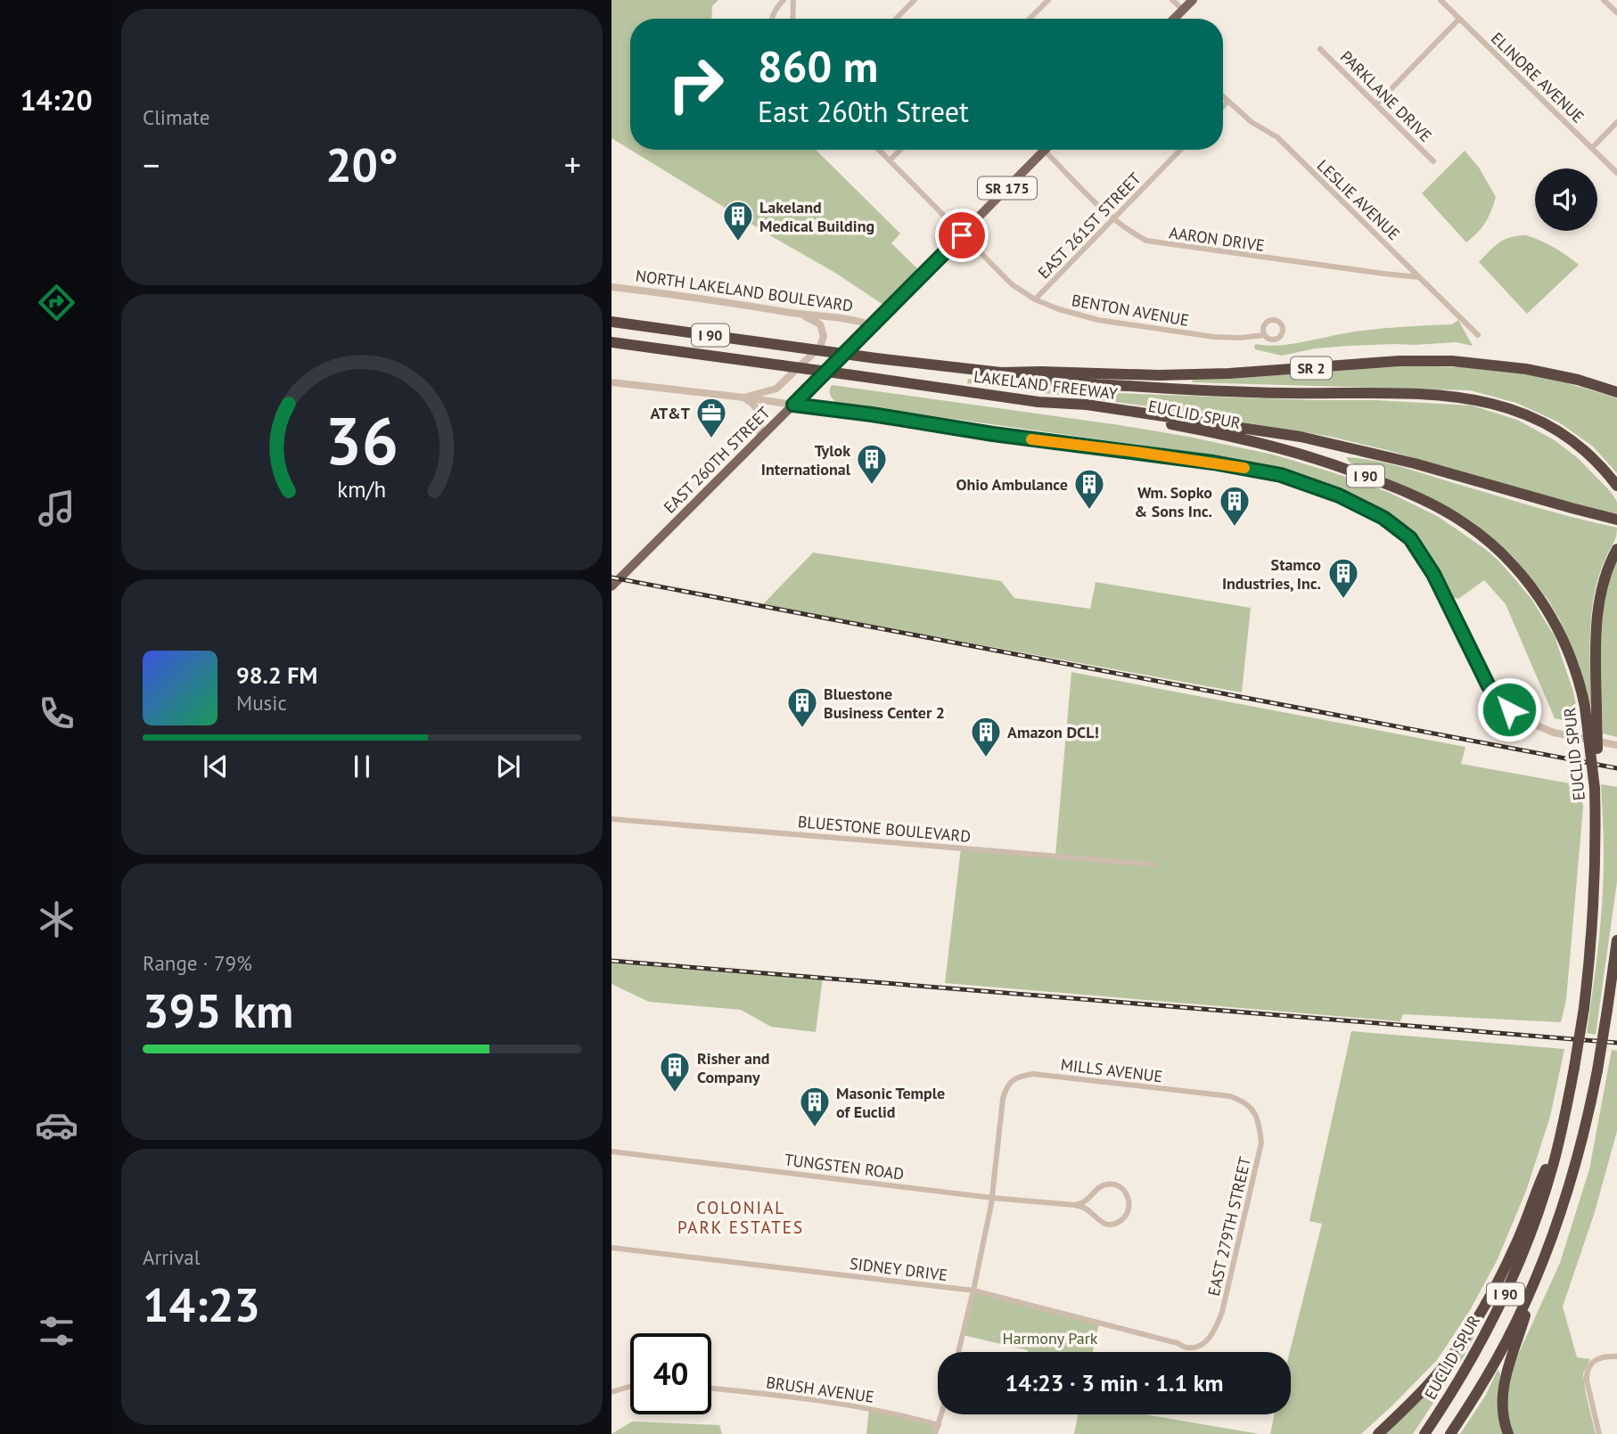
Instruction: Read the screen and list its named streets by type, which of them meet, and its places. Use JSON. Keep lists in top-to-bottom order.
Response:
{
  "streets": {
    "highway": [
      "I 90",
      "SR 2",
      "LAKELAND FREEWAY",
      "EUCLID SPUR"
    ],
    "main road": ["SR 175", "EAST 260TH STREET"],
    "street": [
      "ELINORE AVENUE",
      "PARKLANE DRIVE",
      "LESLIE AVENUE",
      "EAST 261ST STREET",
      "AARON DRIVE",
      "NORTH LAKELAND BOULEVARD",
      "BENTON AVENUE",
      "BLUESTONE BOULEVARD",
      "MILLS AVENUE",
      "TUNGSTEN ROAD",
      "EAST 279TH STREET",
      "SIDNEY DRIVE",
      "BRUSH AVENUE"
    ]
  },
  "crossings": [
    ["LESLIE AVENUE", "AARON DRIVE"],
    ["EAST 261ST STREET", "AARON DRIVE"],
    ["EAST 261ST STREET", "BENTON AVENUE"],
    ["AARON DRIVE", "EAST 260TH STREET"],
    ["NORTH LAKELAND BOULEVARD", "EAST 260TH STREET"],
    ["BENTON AVENUE", "EAST 260TH STREET"],
    ["LAKELAND FREEWAY", "EUCLID SPUR"],
    ["MILLS AVENUE", "TUNGSTEN ROAD"],
    ["MILLS AVENUE", "EAST 279TH STREET"],
    ["EAST 279TH STREET", "SIDNEY DRIVE"]
  ],
  "districts": ["COLONIAL PARK ESTATES"],
  "parks": ["Harmony Park"],
  "places": {
    "building": [
      "Lakeland Medical Building",
      "Tylok International",
      "Ohio Ambulance",
      "Wm. Sopko & Sons Inc.",
      "Stamco Industries, Inc.",
      "Bluestone Business Center 2",
      "Amazon DCL!",
      "Risher and Company",
      "Masonic Temple of Euclid"
    ],
    "office": ["AT&T"]
  },
  "page": {
    "tabs": "14:20",
    "tile": [
      "Climate",
      ["Range · 79%", "395 km"],
      ["Arrival", "14:23"]
    ],
    "turn": ["860 m", "East 260th Street"],
    "heat": ["−", "20°", "+"],
    "song": ["98.2 FM", "Music"],
    "limit": "40",
    "trip": "14:23 · 3 min · 1.1 km",
    "gauge": ["36", "km/h"]
  }
}
